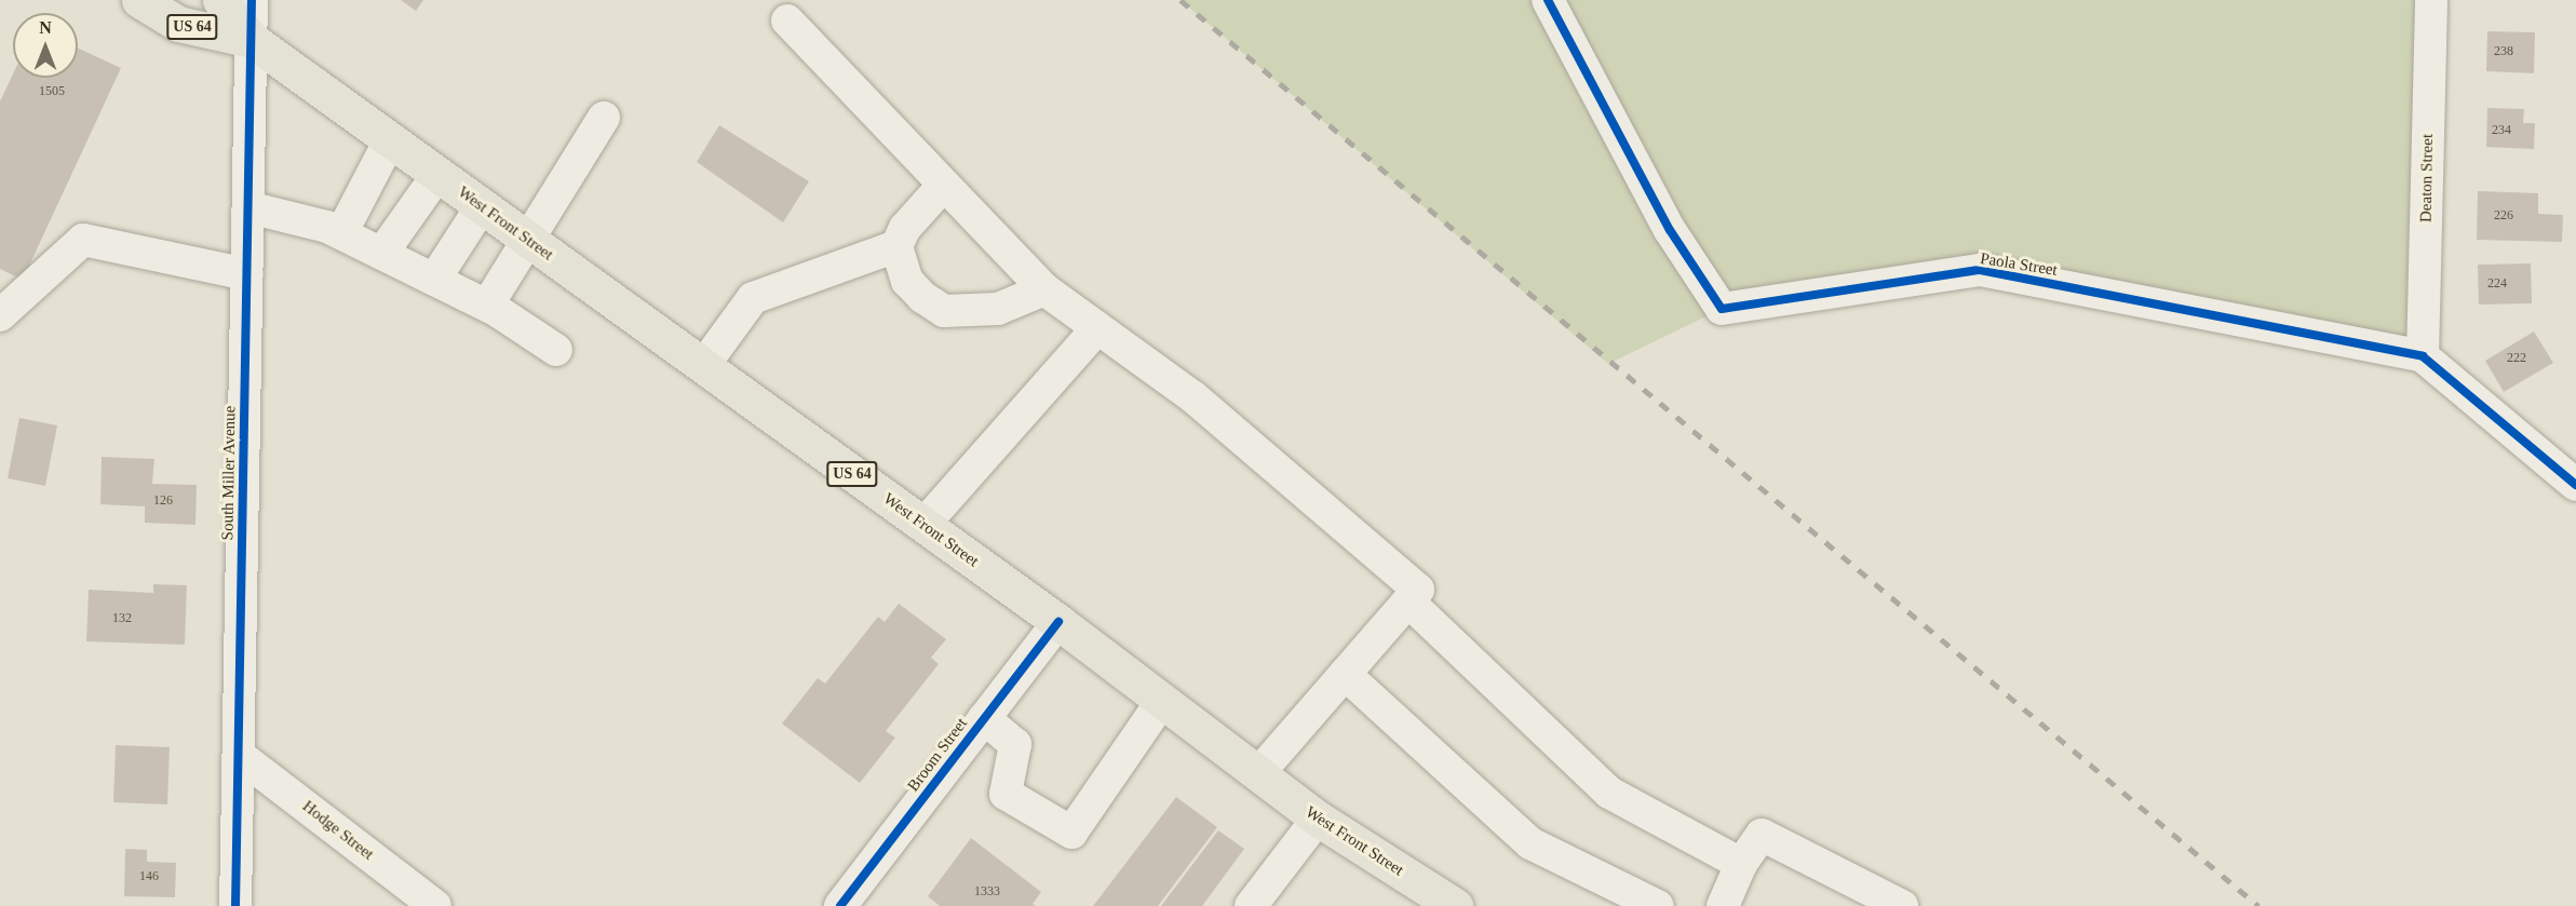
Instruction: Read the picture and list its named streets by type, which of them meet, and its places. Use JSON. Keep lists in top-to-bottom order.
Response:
{
  "streets": {
    "main road": ["US 64", "West Front Street"],
    "street": [
      "Deaton Street",
      "Paola Street",
      "South Miller Avenue",
      "Broom Street",
      "Hodge Street"
    ]
  },
  "crossings": [
    ["Deaton Street", "Paola Street"],
    ["West Front Street", "South Miller Avenue"],
    ["West Front Street", "Broom Street"],
    ["South Miller Avenue", "Hodge Street"]
  ],
  "house_numbers": [
    "238",
    "1505",
    "234",
    "226",
    "224",
    "222",
    "126",
    "132",
    "146",
    "1333"
  ],
  "north": "top"
}
